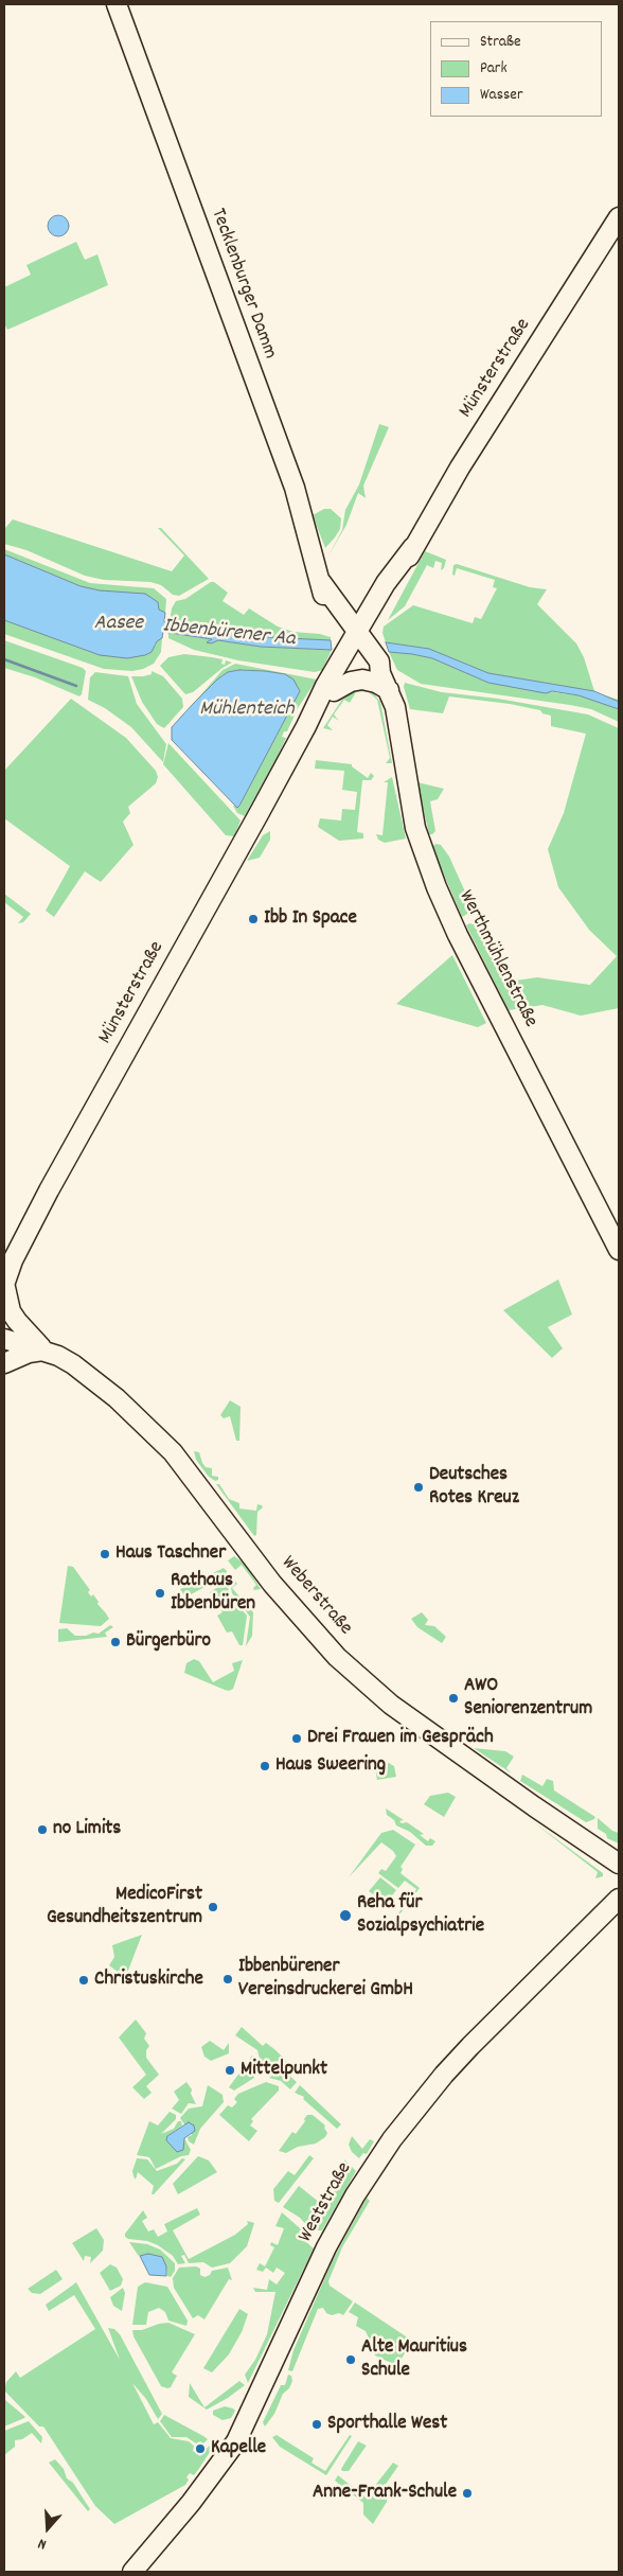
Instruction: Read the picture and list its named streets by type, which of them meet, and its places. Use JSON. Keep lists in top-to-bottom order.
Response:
{
  "streets": {
    "main road": [
      "Tecklenburger Damm",
      "Münsterstraße",
      "Werthmühlenstraße",
      "Weberstraße",
      "Weststraße"
    ]
  },
  "crossings": [
    ["Tecklenburger Damm", "Münsterstraße"],
    ["Tecklenburger Damm", "Werthmühlenstraße"],
    ["Münsterstraße", "Werthmühlenstraße"]
  ],
  "water": ["Aasee", "Ibbenbürener Aa", "Mühlenteich"],
  "places": [
    "Ibb In Space",
    "Deutsches Rotes Kreuz",
    "Haus Taschner",
    "Rathaus Ibbenbüren",
    "Bürgerbüro",
    "AWO Seniorenzentrum",
    "Drei Frauen im Gespräch",
    "Haus Sweering",
    "no Limits",
    "MedicoFirst Gesundheitszentrum",
    "Reha für Sozialpsychiatrie",
    "Ibbenbürener Vereinsdruckerei GmbH",
    "Christuskirche",
    "Mittelpunkt",
    "Alte Mauritius Schule",
    "Sporthalle West",
    "Kapelle",
    "Anne-Frank-Schule"
  ],
  "legend": ["Straße", "Park", "Wasser"],
  "north": "bottom"
}
